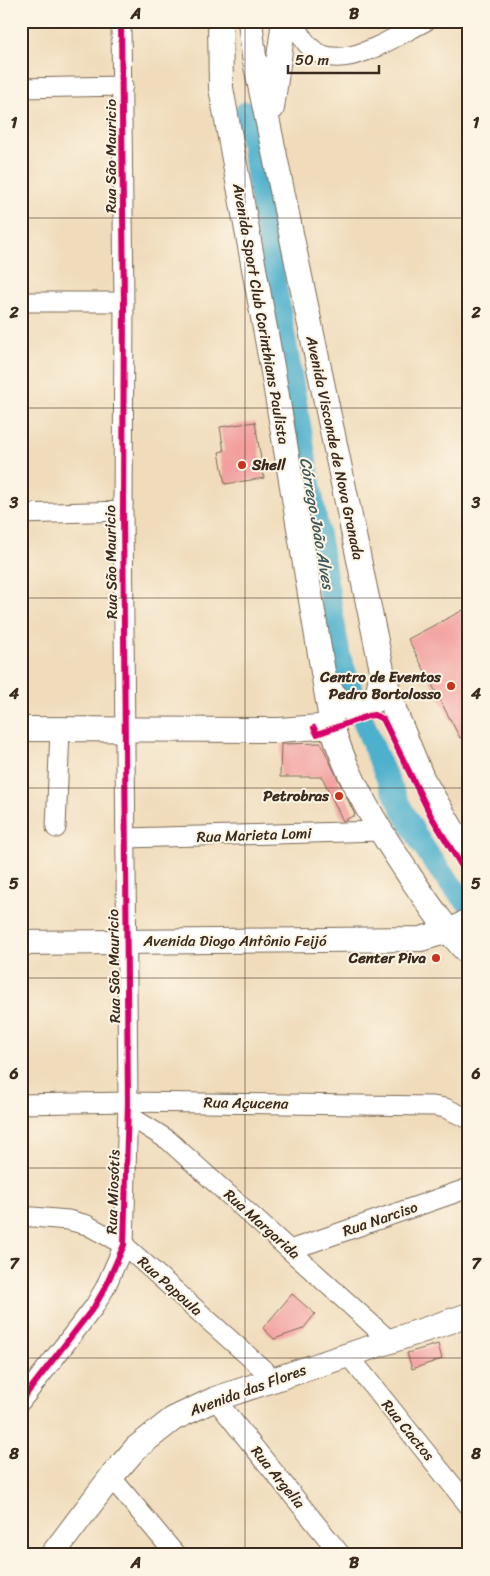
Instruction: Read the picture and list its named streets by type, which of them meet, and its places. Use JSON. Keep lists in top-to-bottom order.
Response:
{
  "streets": {
    "main road": [
      "Avenida Sport Club Corinthians Paulista",
      "Avenida Visconde de Nova Granada",
      "Avenida Diogo Antônio Feijó",
      "Avenida das Flores"
    ],
    "street": [
      "Rua São Mauricio",
      "Rua Marieta Lomi",
      "Rua Açucena",
      "Rua Miosótis",
      "Rua Narciso",
      "Rua Margarida",
      "Rua Papoula",
      "Rua Cactos",
      "Rua Argelia"
    ]
  },
  "crossings": [
    ["Rua São Mauricio", "Rua Marieta Lomi"],
    ["Rua São Mauricio", "Avenida Diogo Antônio Feijó"],
    ["Rua São Mauricio", "Rua Açucena"],
    ["Rua São Mauricio", "Rua Miosótis"],
    ["Rua São Mauricio", "Rua Margarida"],
    ["Avenida Sport Club Corinthians Paulista", "Rua Marieta Lomi"],
    ["Avenida Sport Club Corinthians Paulista", "Avenida Diogo Antônio Feijó"],
    ["Rua Açucena", "Rua Miosótis"],
    ["Rua Açucena", "Rua Margarida"],
    ["Rua Miosótis", "Rua Margarida"],
    ["Rua Miosótis", "Rua Papoula"],
    ["Rua Narciso", "Rua Margarida"],
    ["Rua Margarida", "Avenida das Flores"],
    ["Rua Papoula", "Avenida das Flores"],
    ["Avenida das Flores", "Rua Cactos"],
    ["Avenida das Flores", "Rua Argelia"]
  ],
  "water": ["Córrego João Alves"],
  "places": [
    "Shell",
    "Centro de Eventos Pedro Bortolosso",
    "Petrobras",
    "Center Piva"
  ],
  "scale_bar": "50 m",
  "grid": {
    "columns": ["A", "B"],
    "rows": [
      "1",
      "2",
      "3",
      "4",
      "5",
      "6",
      "7",
      "8"
    ]
  }
}
